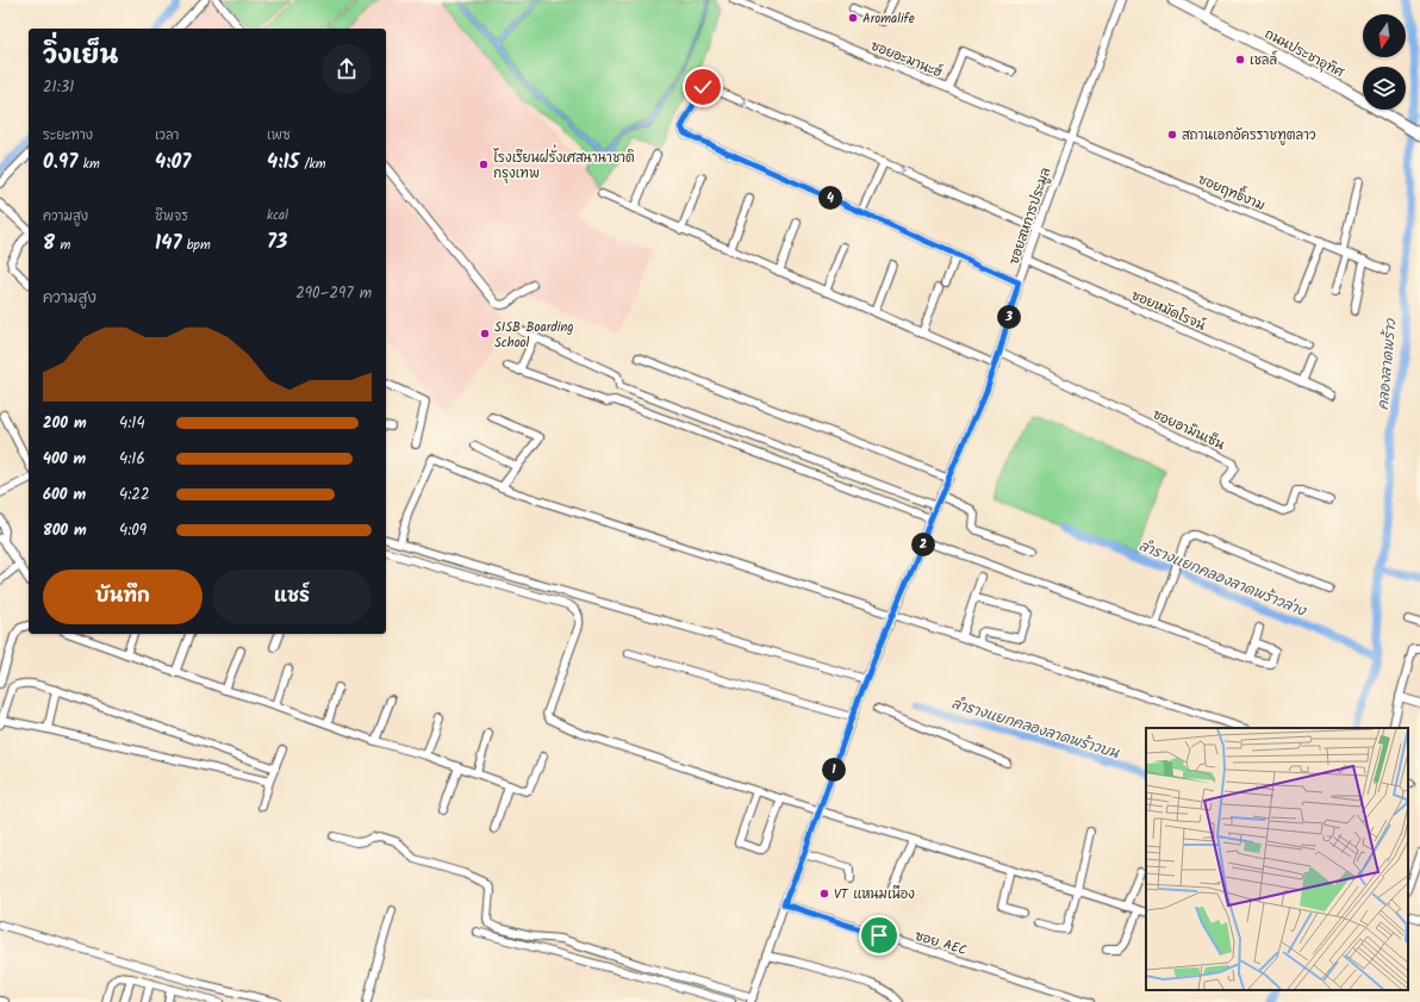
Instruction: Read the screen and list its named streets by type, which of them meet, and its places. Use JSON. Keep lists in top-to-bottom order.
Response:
{
  "streets": {
    "main road": ["ถนนประชาอุทิศ"],
    "street": [
      "ซอยอะมานะฮ์",
      "ซอยฤทธิ์งาม",
      "ซอยสหการประมูล",
      "ซอยหมัดโรจน์",
      "ซอยอามินเซ็น",
      "ซอย AEC"
    ]
  },
  "crossings": [
    ["ซอยอะมานะฮ์", "ซอยฤทธิ์งาม"],
    ["ซอยอะมานะฮ์", "ซอยสหการประมูล"],
    ["ซอยฤทธิ์งาม", "ซอยสหการประมูล"],
    ["ซอยสหการประมูล", "ซอยหมัดโรจน์"],
    ["ซอยสหการประมูล", "ซอยอามินเซ็น"],
    ["ซอยสหการประมูล", "ซอย AEC"]
  ],
  "water": ["คลองลาดพร้าว", "ลำรางแยกคลองลาดพร้าวล่าง", "ลำรางแยกคลองลาดพร้าวบน"],
  "places": [
    "Aromalife",
    "เชลล์",
    "สถานเอกอัครราชทูตลาว",
    "โรงเรียนฝรั่งเศสนานาชาติ กรุงเทพ",
    "SISB Boarding School",
    "VT แหนมเนือง"
  ],
  "north": "bottom",
  "page": {
    "heading": ["วิ่งเย็น", "21:31"],
    "stats": [
      ["ระยะทาง", "0.97 km"],
      ["เวลา", "4:07"],
      ["เพซ", "4:15 /km"],
      ["ความสูง", "8 m"],
      ["ชีพจร", "147 bpm"],
      ["kcal", "73"]
    ],
    "pins": [
      "4",
      "3",
      "2",
      "1"
    ],
    "chart": ["ความสูง", "290–297 m"],
    "list": [
      {
        "name": "200 m",
        "note": "4:14"
      },
      {
        "name": "400 m",
        "note": "4:16"
      },
      {
        "name": "600 m",
        "note": "4:22"
      },
      {
        "name": "800 m",
        "note": "4:09"
      }
    ],
    "buttons": ["บันทึก", "แชร์"]
  }
}
